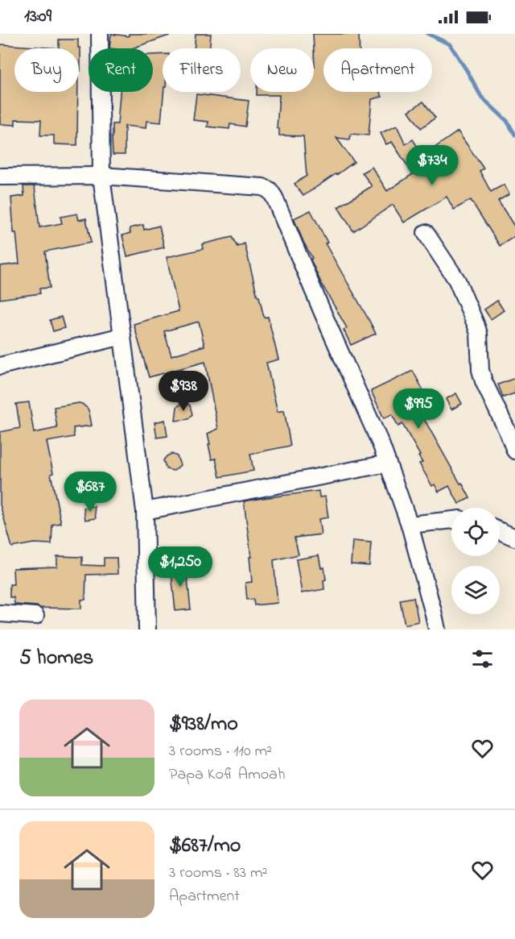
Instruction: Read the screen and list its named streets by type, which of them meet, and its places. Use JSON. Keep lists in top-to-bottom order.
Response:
{
  "page": {
    "status": "13:09",
    "chip": [
      "Buy",
      "Rent",
      "Filters",
      "New",
      "Apartment"
    ],
    "price": [
      "$734",
      "$938",
      "$995",
      "$687",
      "$1,250"
    ],
    "heading": "5 homes",
    "list": [
      {
        "name": "$938/mo",
        "note": "3 rooms · 110 m² · Papa Kofi Amoah"
      },
      {
        "name": "$687/mo",
        "note": "3 rooms · 83 m² · Apartment"
      }
    ]
  }
}
